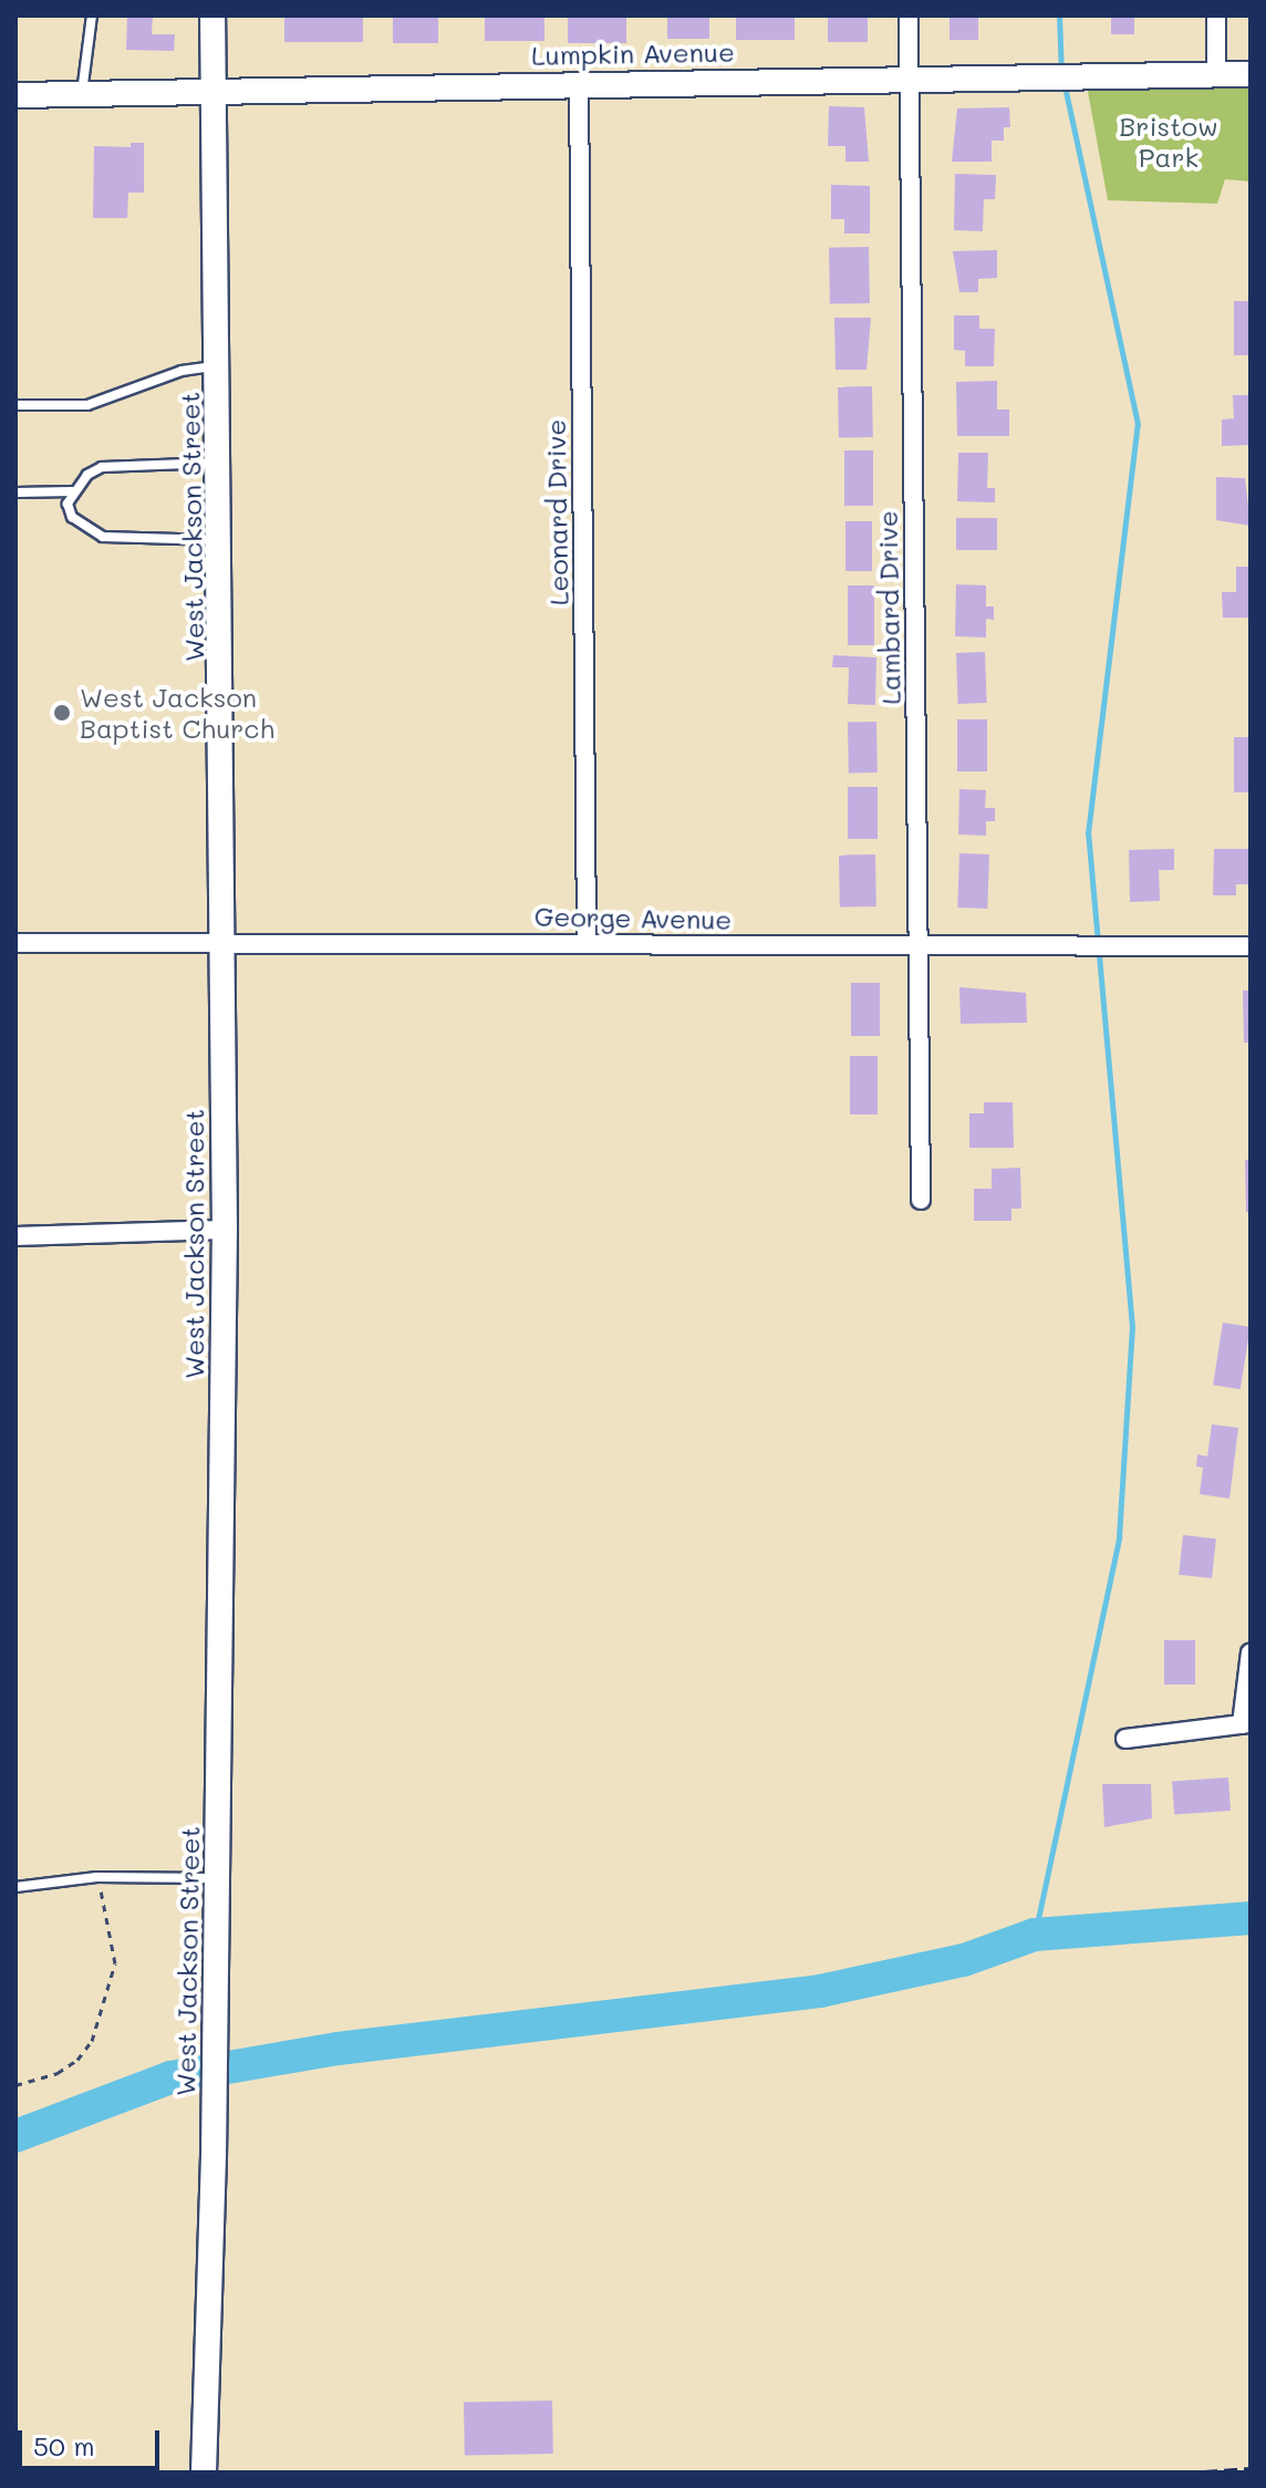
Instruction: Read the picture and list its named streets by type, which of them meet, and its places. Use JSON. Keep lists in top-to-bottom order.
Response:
{
  "streets": {
    "street": [
      "Lumpkin Avenue",
      "Leonard Drive",
      "West Jackson Street",
      "Lambard Drive",
      "George Avenue"
    ]
  },
  "crossings": [
    ["Lumpkin Avenue", "Leonard Drive"],
    ["Lumpkin Avenue", "West Jackson Street"],
    ["Lumpkin Avenue", "Lambard Drive"],
    ["Leonard Drive", "George Avenue"],
    ["West Jackson Street", "George Avenue"],
    ["Lambard Drive", "George Avenue"]
  ],
  "parks": ["Bristow Park"],
  "places": ["West Jackson Baptist Church"],
  "scale_bar": "50 m"
}
